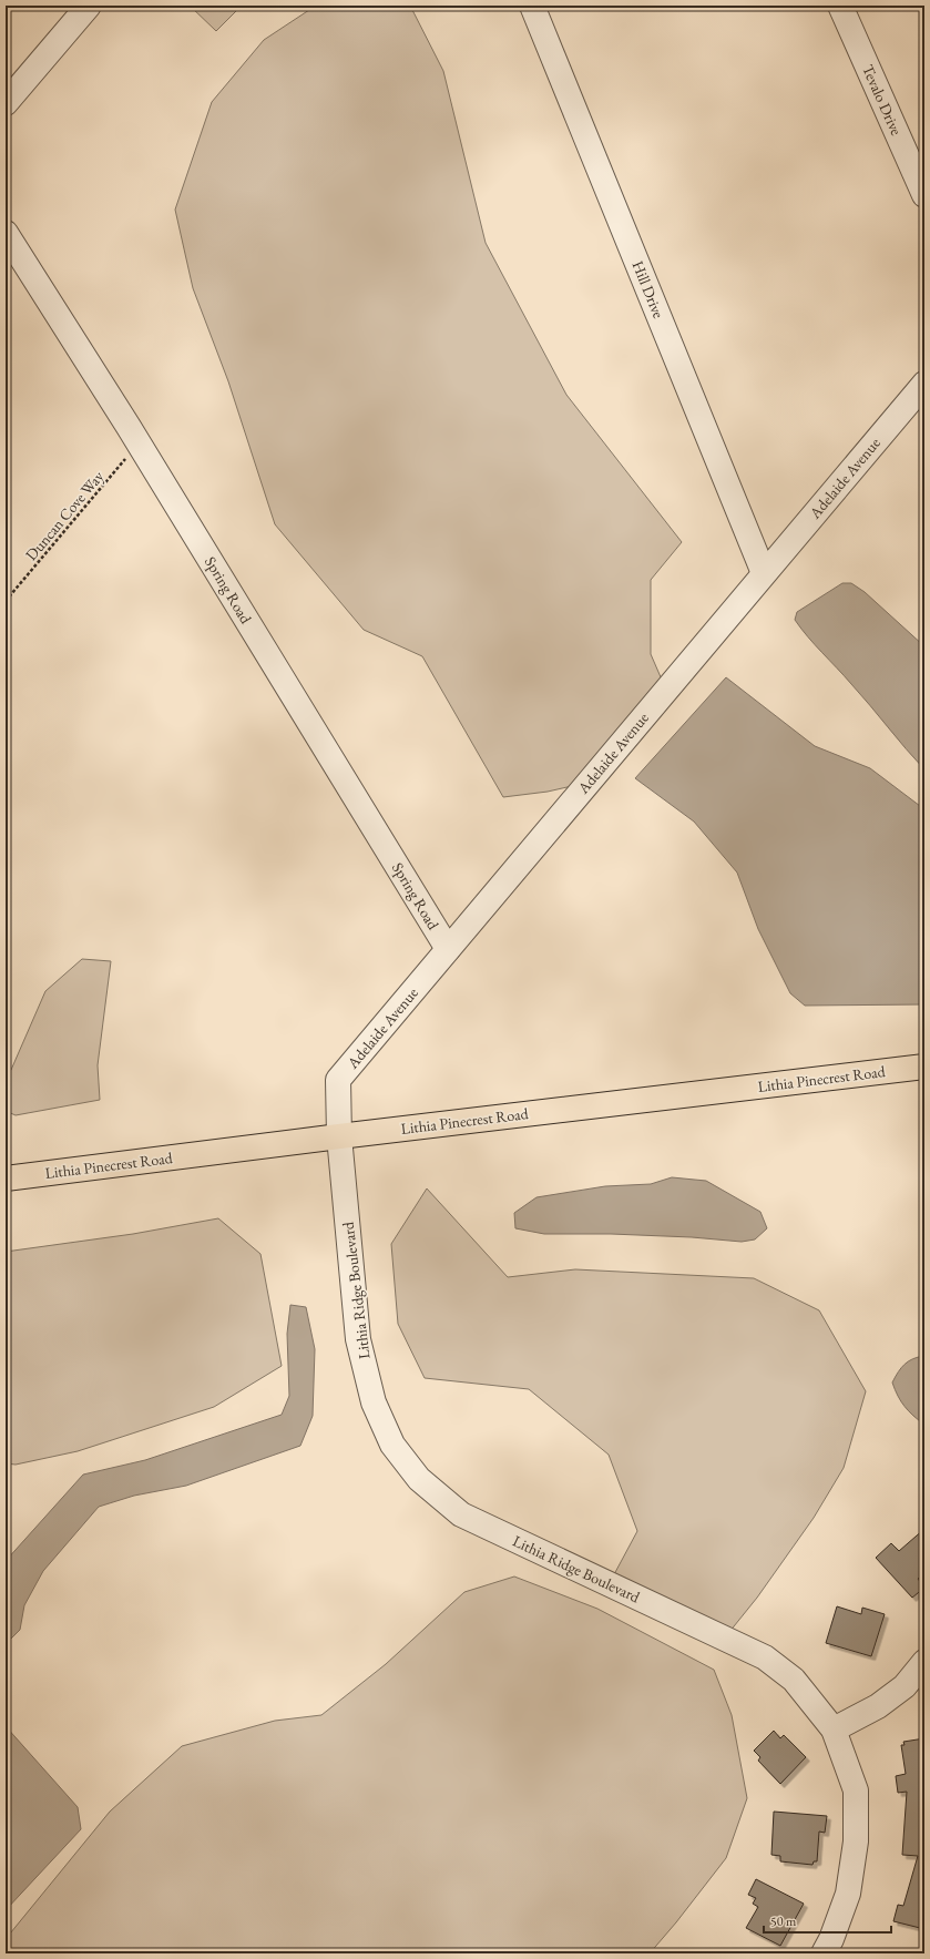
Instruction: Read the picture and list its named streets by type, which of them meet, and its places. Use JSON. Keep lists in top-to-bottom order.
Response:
{
  "streets": {
    "main road": ["Lithia Pinecrest Road"],
    "street": [
      "Tevalo Drive",
      "Hill Drive",
      "Adelaide Avenue",
      "Spring Road",
      "Lithia Ridge Boulevard"
    ],
    "path": ["Duncan Cove Way"]
  },
  "crossings": [
    ["Hill Drive", "Adelaide Avenue"],
    ["Adelaide Avenue", "Spring Road"],
    ["Adelaide Avenue", "Lithia Pinecrest Road"],
    ["Adelaide Avenue", "Lithia Ridge Boulevard"],
    ["Duncan Cove Way", "Spring Road"],
    ["Lithia Pinecrest Road", "Lithia Ridge Boulevard"]
  ],
  "scale_bar": "50 m"
}
